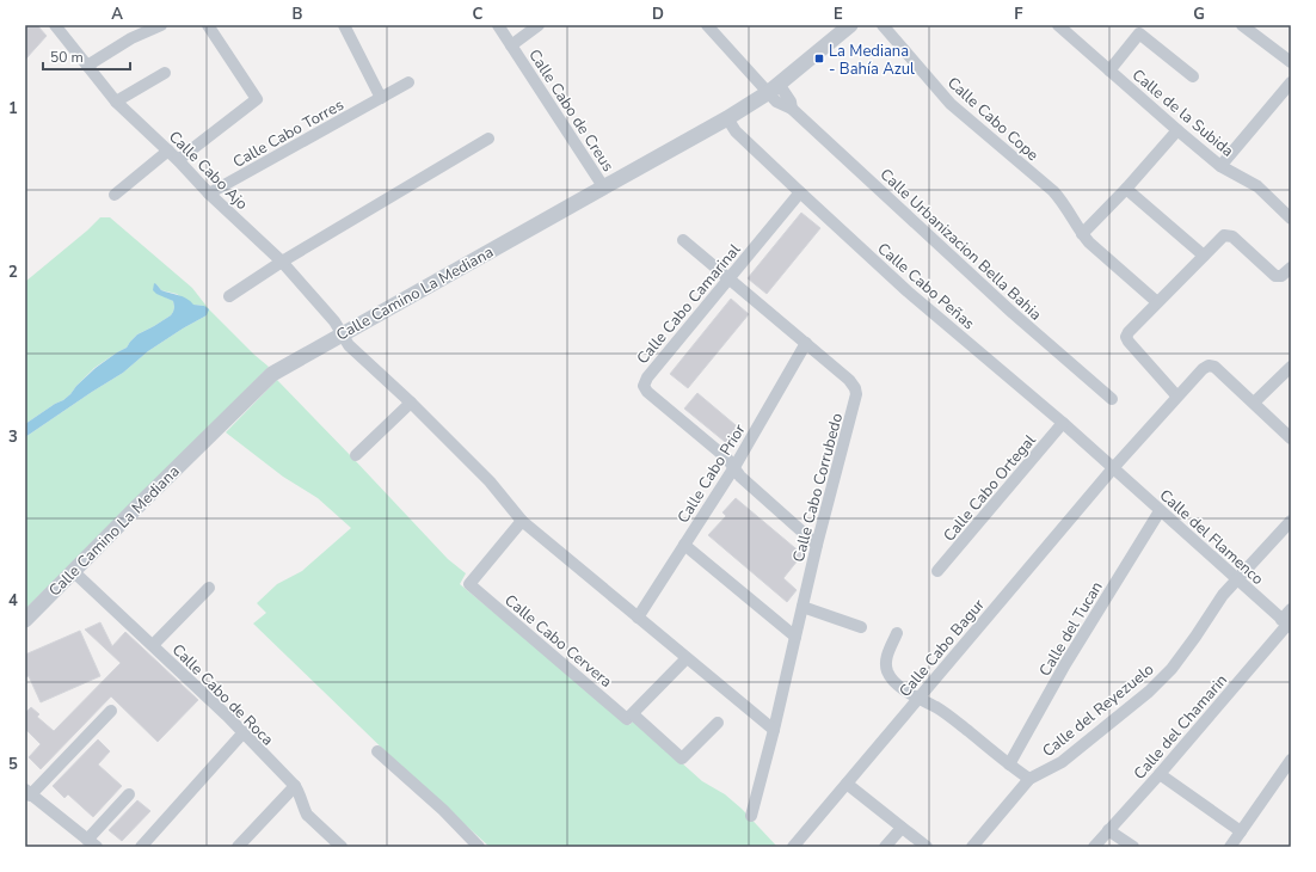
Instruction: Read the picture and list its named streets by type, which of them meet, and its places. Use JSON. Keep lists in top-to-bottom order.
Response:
{
  "streets": {
    "street": [
      "Calle Cabo de Creus",
      "Calle de la Subida",
      "Calle Cabo Cope",
      "Calle Cabo Torres",
      "Calle Cabo Ajo",
      "Calle Urbanizacion Bella Bahia",
      "Calle Cabo Peñas",
      "Calle Camino La Mediana",
      "Calle Cabo Camarinal",
      "Calle Cabo Prior",
      "Calle Cabo Corrubedo",
      "Calle Cabo Ortegal",
      "Calle del Flamenco",
      "Calle del Tucan",
      "Calle Cabo Cervera",
      "Calle Cabo Bagur",
      "Calle Cabo de Roca",
      "Calle del Reyezuelo",
      "Calle del Chamarin"
    ]
  },
  "crossings": [
    ["Calle Cabo de Creus", "Calle Camino La Mediana"],
    ["Calle Cabo Torres", "Calle Cabo Ajo"],
    ["Calle Cabo Ajo", "Calle Camino La Mediana"],
    ["Calle Urbanizacion Bella Bahia", "Calle Camino La Mediana"],
    ["Calle Cabo Peñas", "Calle Camino La Mediana"],
    ["Calle Cabo Peñas", "Calle Cabo Camarinal"],
    ["Calle Cabo Peñas", "Calle Cabo Ortegal"],
    ["Calle Cabo Peñas", "Calle del Flamenco"],
    ["Calle Cabo Peñas", "Calle Cabo Bagur"],
    ["Calle Camino La Mediana", "Calle Cabo de Roca"],
    ["Calle Cabo Camarinal", "Calle Cabo Prior"],
    ["Calle Cabo Camarinal", "Calle Cabo Corrubedo"],
    ["Calle Cabo Prior", "Calle Cabo Corrubedo"],
    ["Calle del Flamenco", "Calle del Tucan"],
    ["Calle del Flamenco", "Calle Cabo Bagur"],
    ["Calle del Flamenco", "Calle del Reyezuelo"],
    ["Calle del Flamenco", "Calle del Chamarin"]
  ],
  "places": {
    "transit": ["La Mediana - Bahía Azul"]
  },
  "scale_bar": "50 m",
  "grid": {
    "columns": [
      "A",
      "B",
      "C",
      "D",
      "E",
      "F",
      "G"
    ],
    "rows": [
      "1",
      "2",
      "3",
      "4",
      "5"
    ]
  }
}
